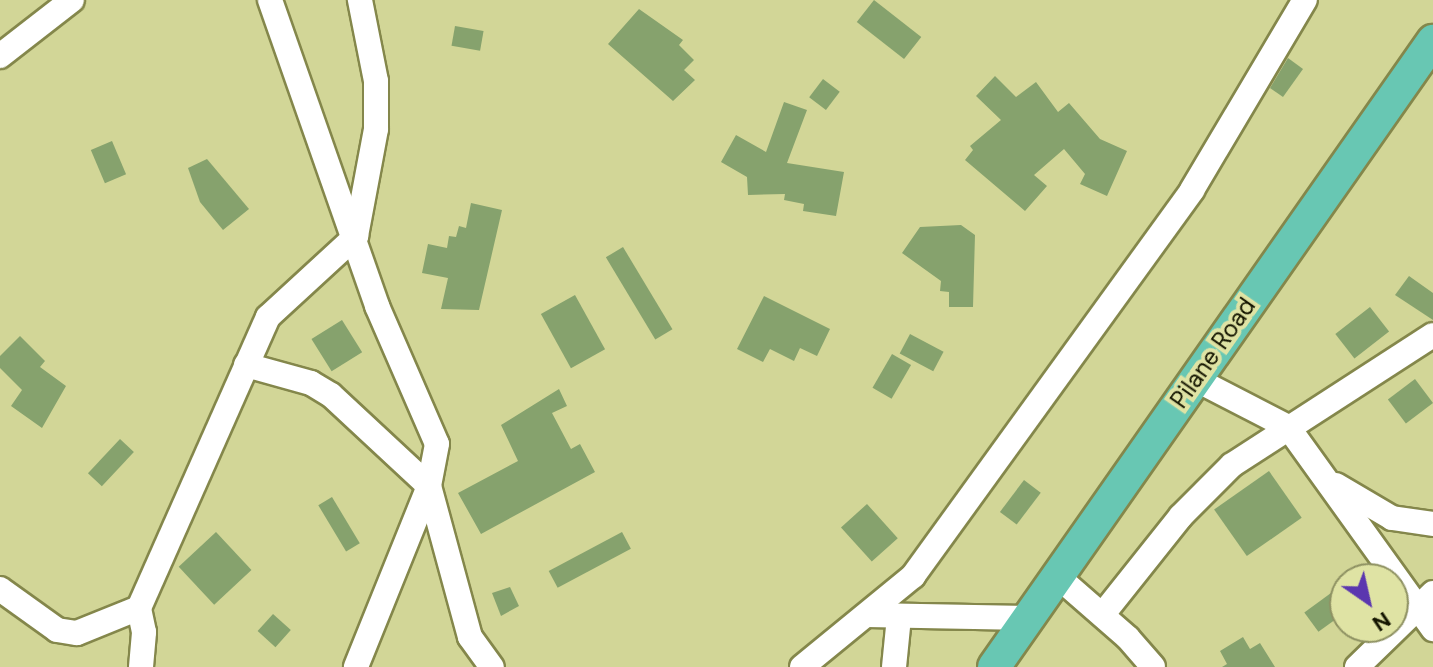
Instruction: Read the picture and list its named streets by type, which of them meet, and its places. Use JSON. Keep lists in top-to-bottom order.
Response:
{
  "streets": {
    "main road": ["Pilane Road"]
  },
  "north": "bottom right"
}
